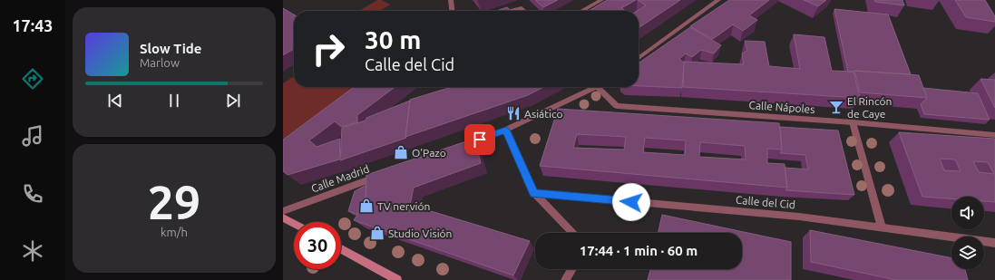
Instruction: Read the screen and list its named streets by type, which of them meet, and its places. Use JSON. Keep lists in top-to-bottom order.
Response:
{
  "streets": {
    "street": ["Calle Nápoles", "Calle Madrid", "Calle del Cid"]
  },
  "places": {
    "bar": ["El Rincón de Caye"],
    "restaurant": ["Asiático"],
    "shop": ["O'Pazo", "TV nervión", "Studio Visión"]
  },
  "page": {
    "tabs": "17:43",
    "turn": ["30 m", "Calle del Cid"],
    "song": ["Slow Tide", "Marlow"],
    "tile": ["29", "km/h"],
    "limit": "30",
    "trip": "17:44 · 1 min · 60 m"
  }
}
